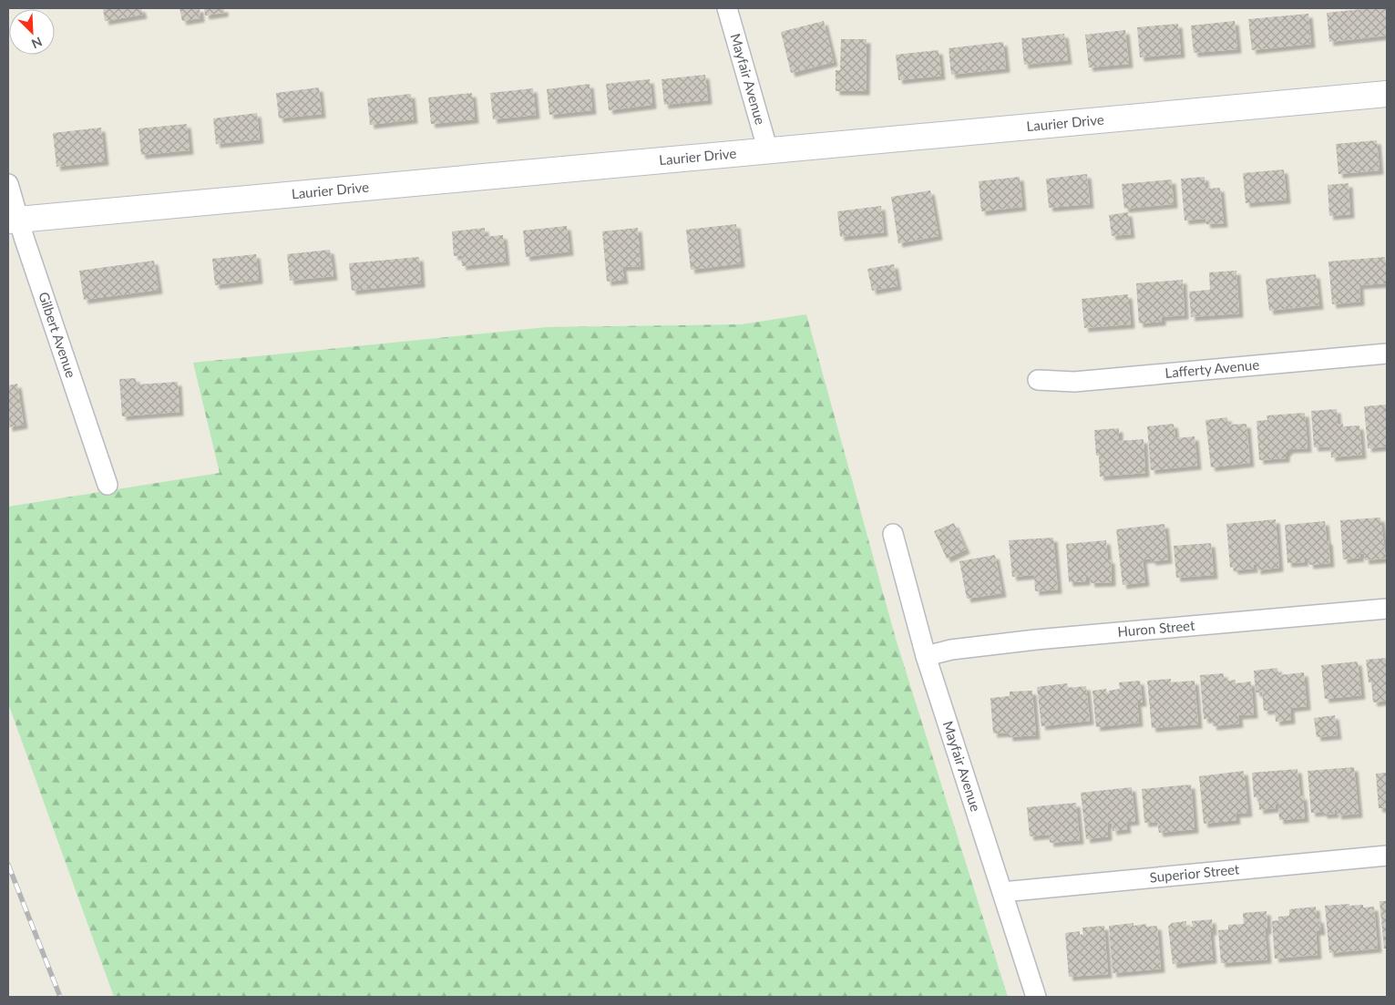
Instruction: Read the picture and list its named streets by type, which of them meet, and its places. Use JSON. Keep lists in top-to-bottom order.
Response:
{
  "streets": {
    "street": [
      "Mayfair Avenue",
      "Laurier Drive",
      "Gilbert Avenue",
      "Lafferty Avenue",
      "Huron Street",
      "Superior Street"
    ]
  },
  "crossings": [
    ["Mayfair Avenue", "Laurier Drive"],
    ["Mayfair Avenue", "Huron Street"],
    ["Mayfair Avenue", "Superior Street"],
    ["Laurier Drive", "Gilbert Avenue"]
  ],
  "north": "bottom right"
}
